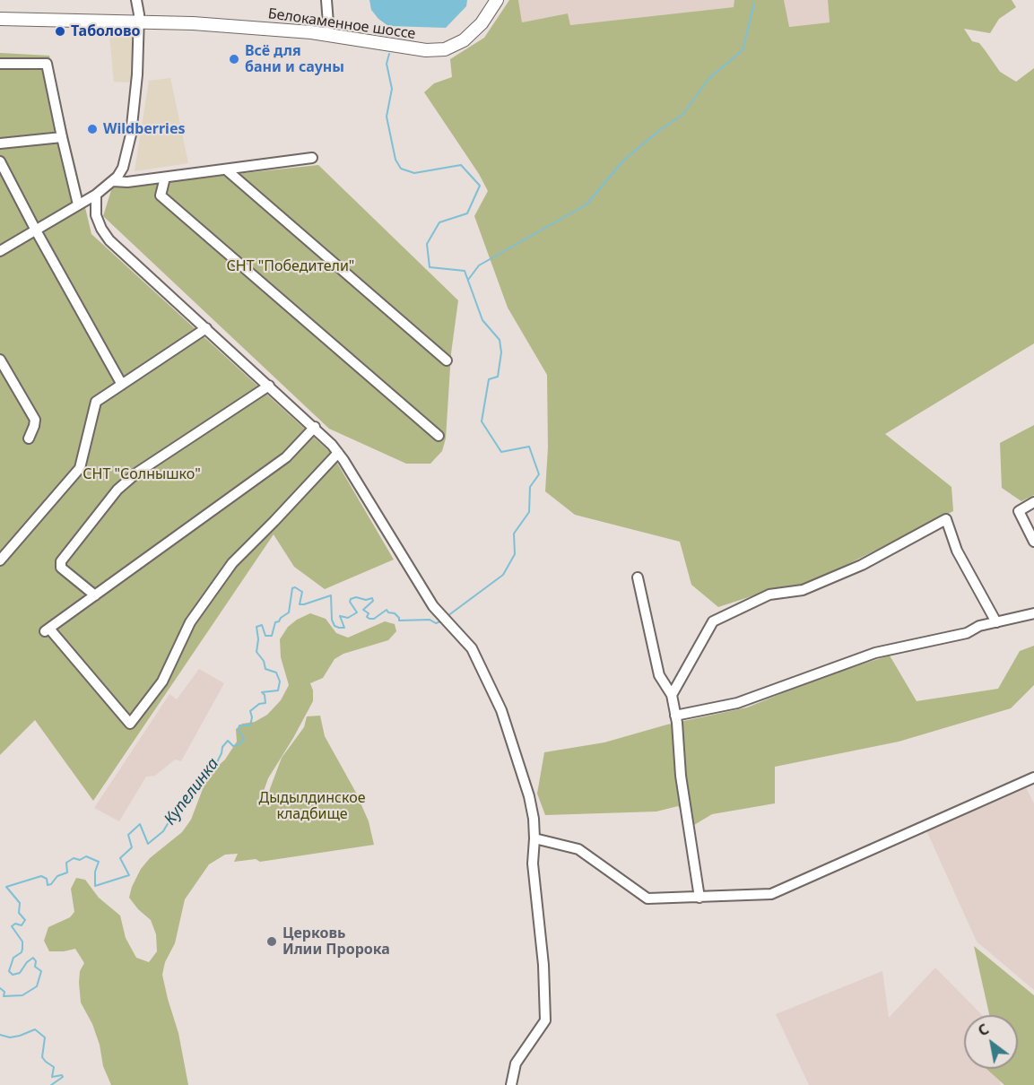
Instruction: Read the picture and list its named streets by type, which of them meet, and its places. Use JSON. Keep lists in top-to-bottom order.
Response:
{
  "streets": {
    "main road": ["Белокаменное шоссе"]
  },
  "water": ["Купелинка"],
  "parks": ["СНТ \"Победители\"", "СНТ \"Солнышко\"", "Дыдылдинское кладбище"],
  "places": [
    "Таболово",
    "Всё для бани и сауны",
    "Wildberries",
    "Церковь Илии Пророка"
  ],
  "north": "top left"
}
